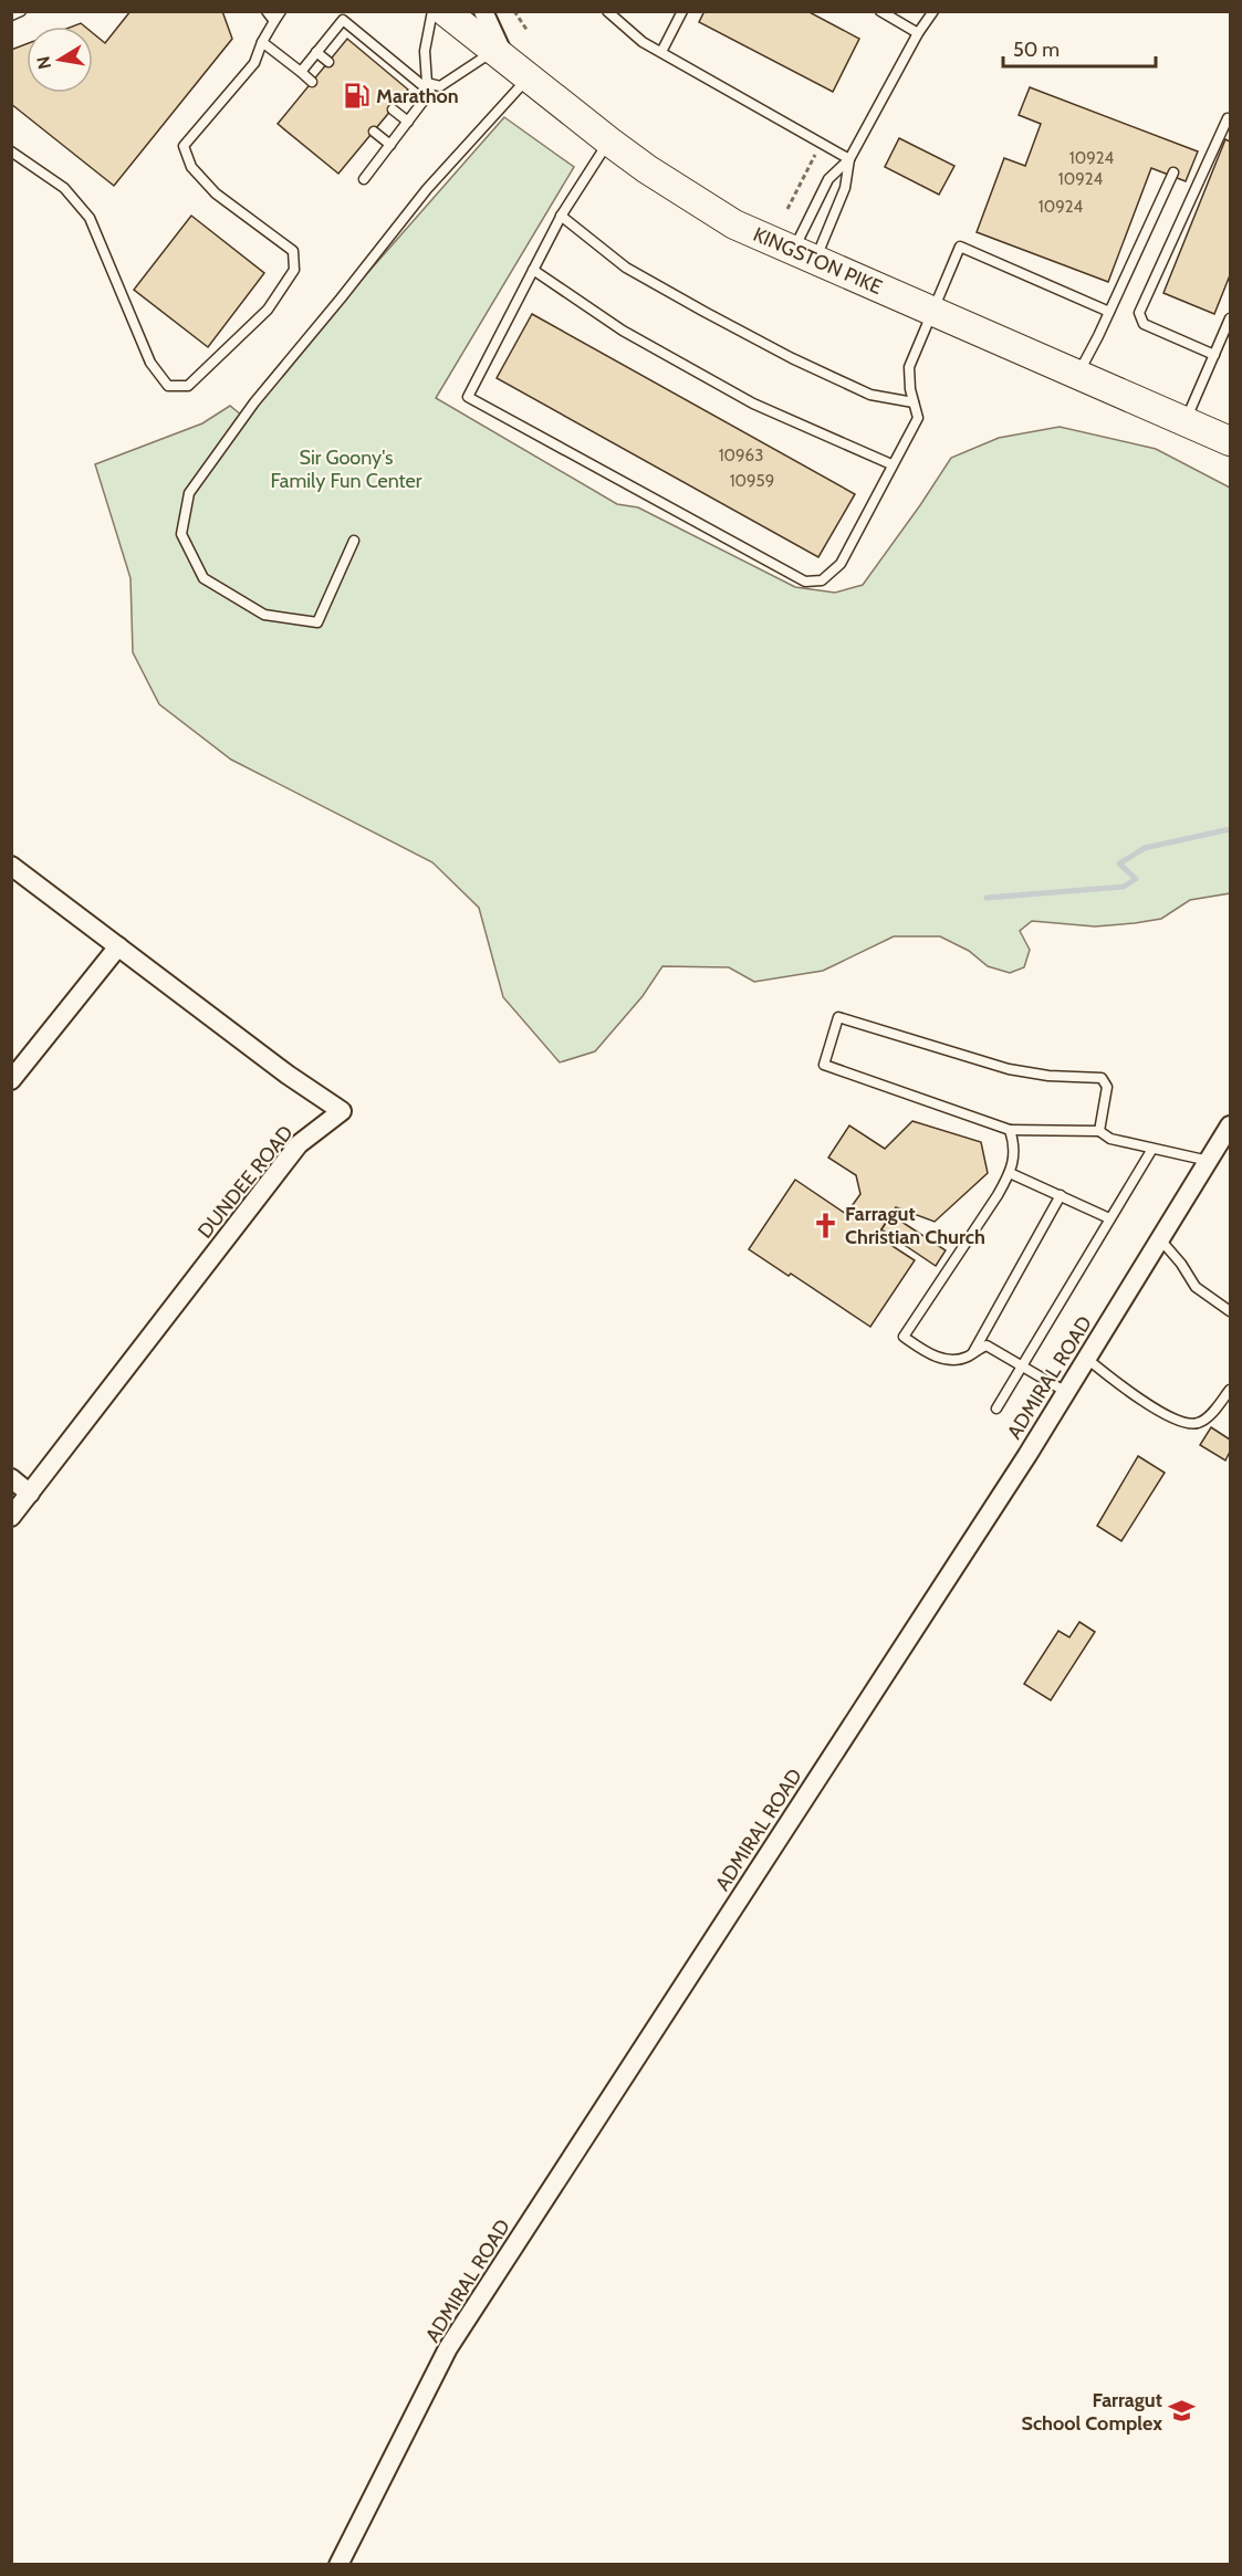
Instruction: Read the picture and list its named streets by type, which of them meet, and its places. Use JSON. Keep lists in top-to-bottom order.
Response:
{
  "streets": {
    "main road": ["KINGSTON PIKE"],
    "street": ["DUNDEE ROAD", "ADMIRAL ROAD"]
  },
  "parks": ["Sir Goony's Family Fun Center"],
  "places": {
    "fuel station": ["Marathon"],
    "church": ["Farragut Christian Church"],
    "school or university": ["Farragut School Complex"]
  },
  "house_numbers": [
    "10924",
    "10924",
    "10924",
    "10963",
    "10959"
  ],
  "scale_bar": "50 m",
  "north": "left"
}
